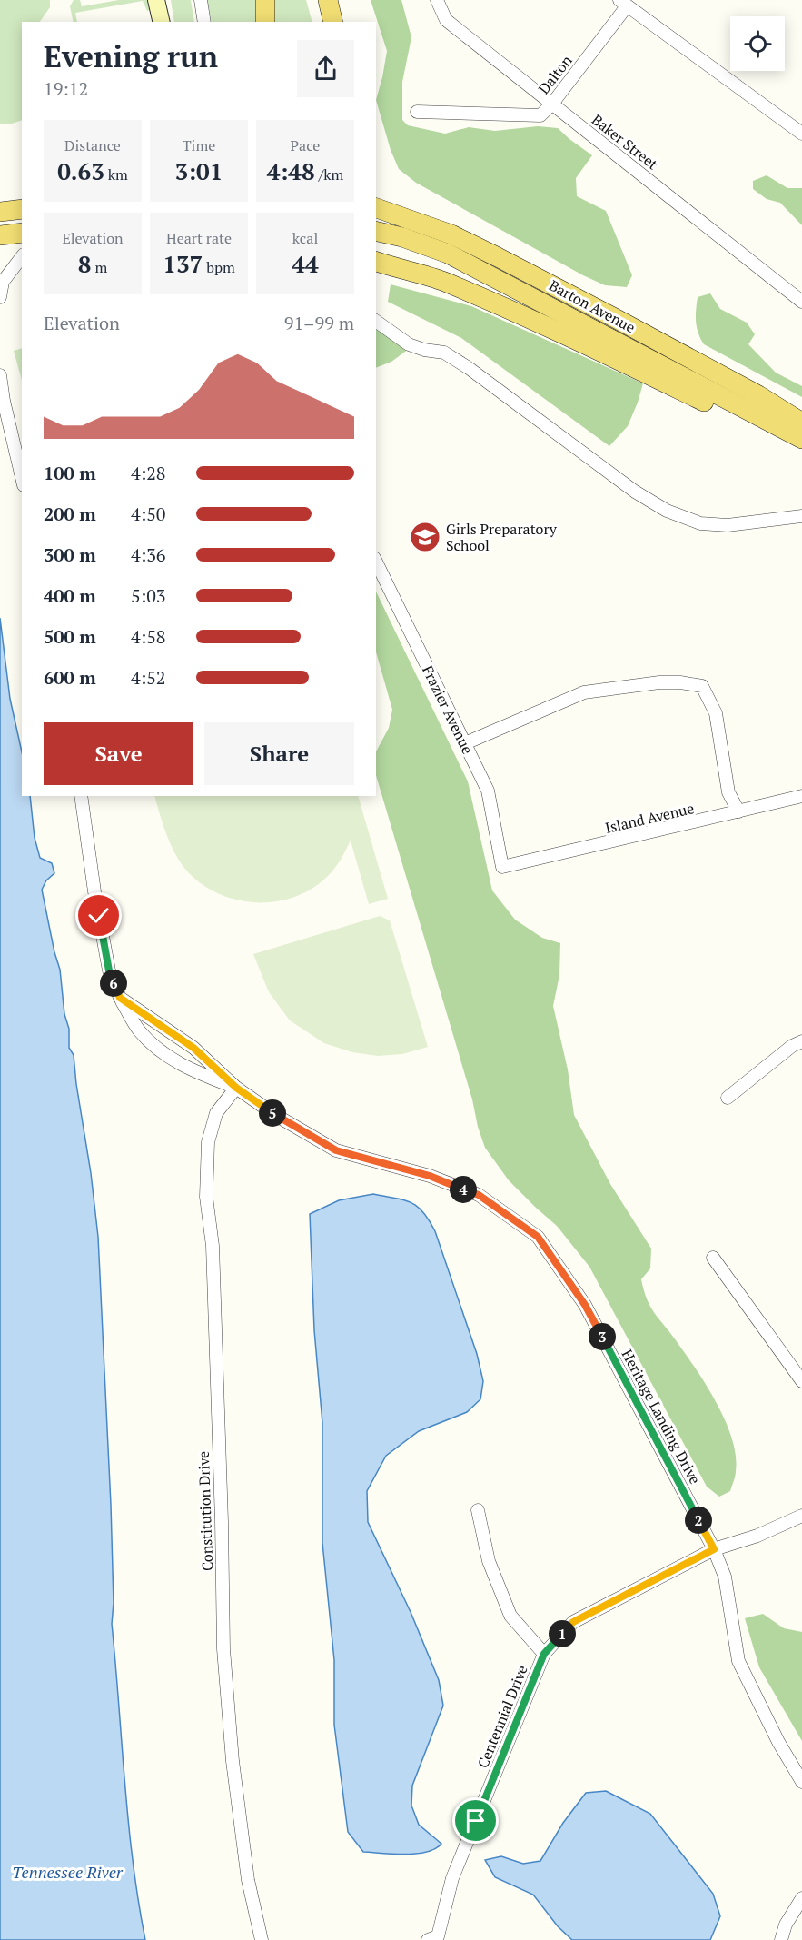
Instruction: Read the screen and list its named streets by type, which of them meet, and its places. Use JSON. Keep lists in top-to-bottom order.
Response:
{
  "streets": {
    "main road": ["Barton Avenue"],
    "street": [
      "Dalton",
      "Baker Street",
      "Frazier Avenue",
      "Island Avenue",
      "Heritage Landing Drive",
      "Constitution Drive",
      "Centennial Drive"
    ]
  },
  "crossings": [
    ["Dalton", "Baker Street"],
    ["Frazier Avenue", "Island Avenue"],
    ["Heritage Landing Drive", "Constitution Drive"],
    ["Heritage Landing Drive", "Centennial Drive"]
  ],
  "water": ["Tennessee River"],
  "places": {
    "school or university": ["Girls Preparatory School"]
  },
  "page": {
    "heading": ["Evening run", "19:12"],
    "stats": [
      ["Distance", "0.63 km"],
      ["Time", "3:01"],
      ["Pace", "4:48 /km"],
      ["Elevation", "8 m"],
      ["Heart rate", "137 bpm"],
      ["kcal", "44"]
    ],
    "chart": ["Elevation", "91–99 m"],
    "list": [
      {
        "name": "100 m",
        "note": "4:28"
      },
      {
        "name": "200 m",
        "note": "4:50"
      },
      {
        "name": "300 m",
        "note": "4:36"
      },
      {
        "name": "400 m",
        "note": "5:03"
      },
      {
        "name": "500 m",
        "note": "4:58"
      },
      {
        "name": "600 m",
        "note": "4:52"
      }
    ],
    "buttons": ["Save", "Share"],
    "pins": [
      "6",
      "5",
      "4",
      "3",
      "2",
      "1"
    ]
  }
}
